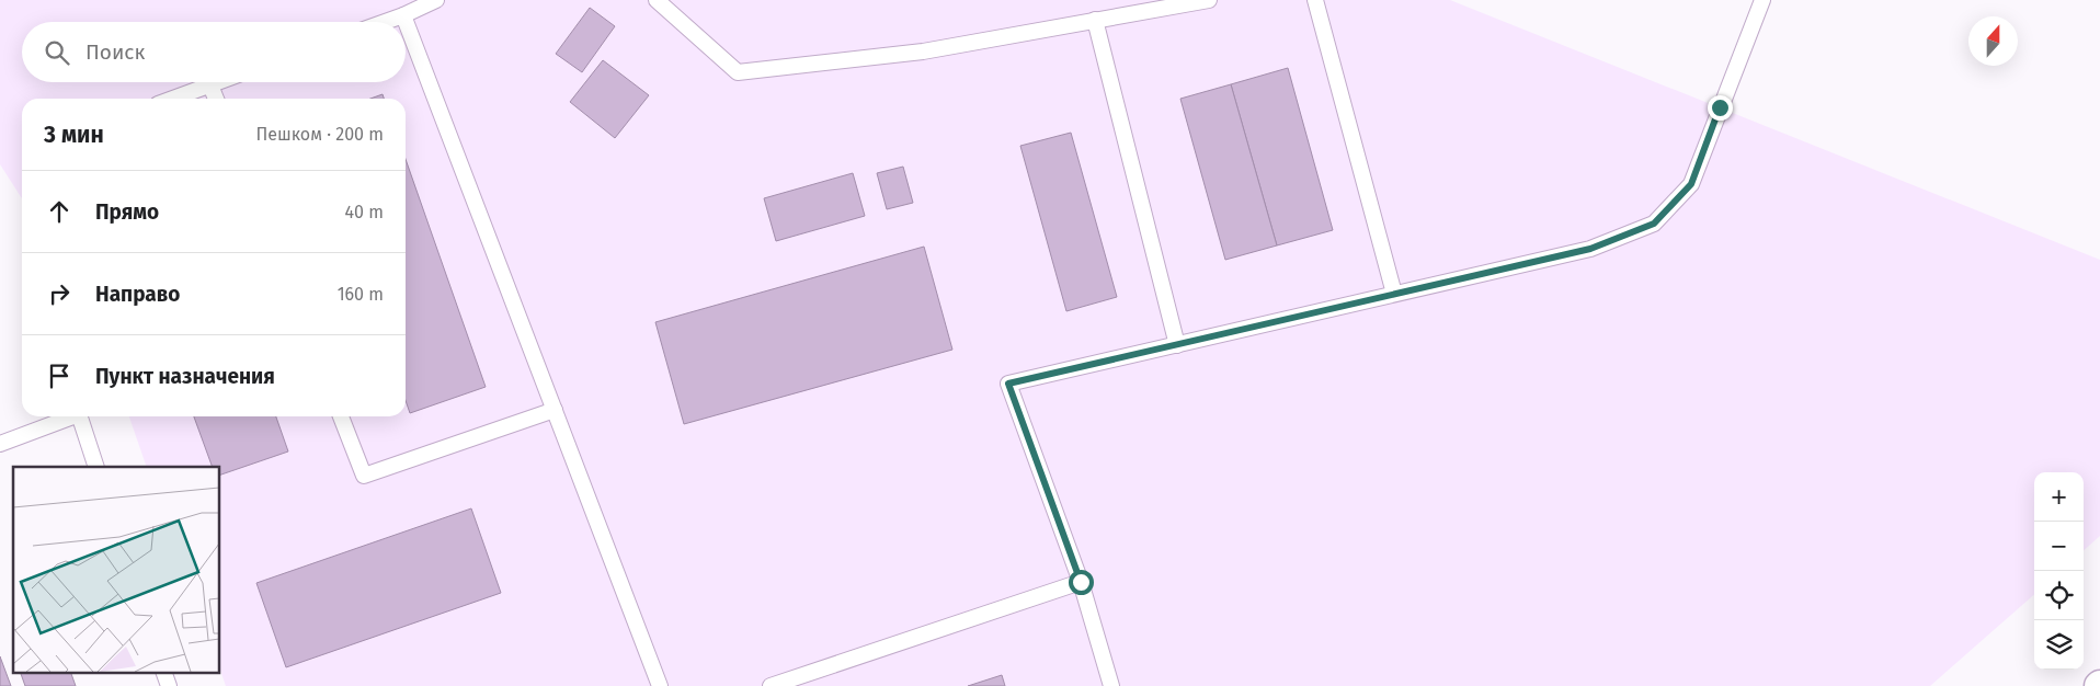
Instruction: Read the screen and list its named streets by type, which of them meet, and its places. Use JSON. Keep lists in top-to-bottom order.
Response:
{
  "north": "top",
  "page": {
    "search": "Поиск",
    "heading": ["3 мин", "Пешком · 200 m"],
    "list": [
      ["Прямо", "40 m"],
      ["Направо", "160 m"],
      "Пункт назначения"
    ],
    "map_buttons": ["+", "−"]
  }
}
